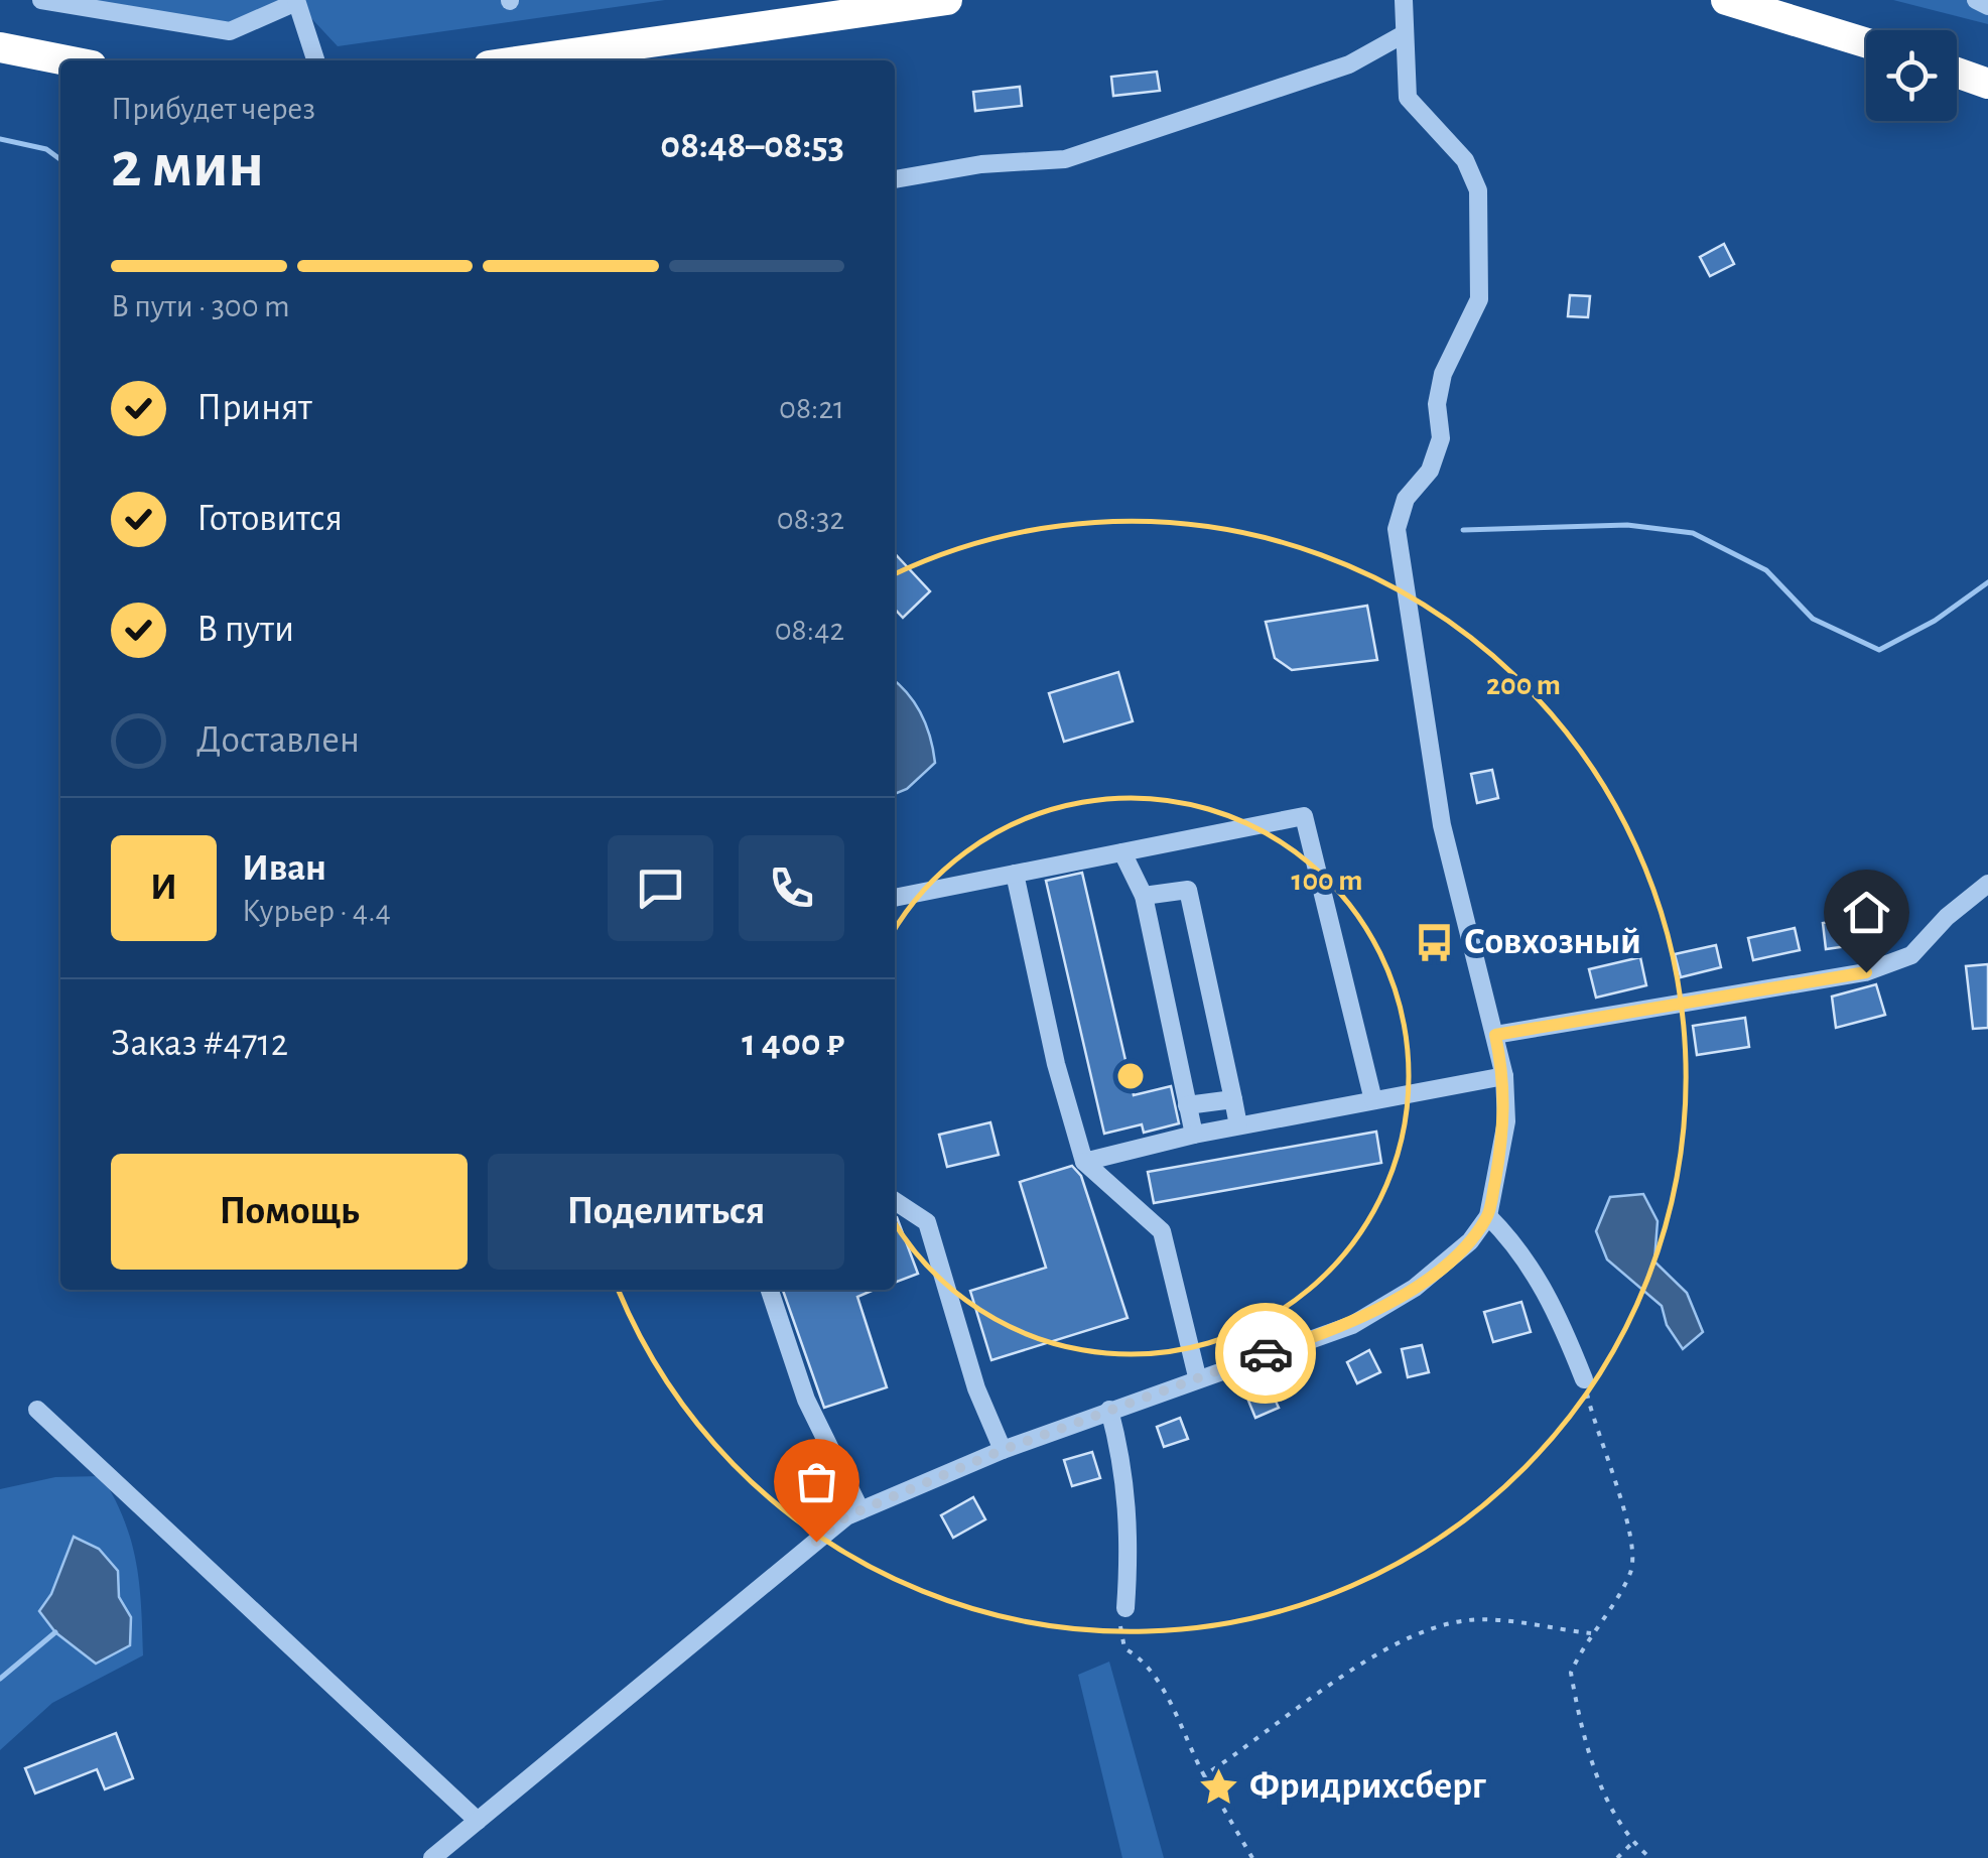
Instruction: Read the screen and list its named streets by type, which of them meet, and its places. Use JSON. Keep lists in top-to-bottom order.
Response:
{
  "places": {
    "bus stop": ["Совхозный"],
    "place": ["Фридрихсберг"]
  },
  "page": {
    "heading": ["2 мин", "Прибудет через", "08:48–08:53"],
    "panel": [
      "Иван",
      "Курьер · 4.4",
      "Заказ #4712",
      "1 400 ₽"
    ],
    "bar": "В пути · 300 m",
    "list": [
      ["Принят", "08:21"],
      ["Готовится", "08:32"],
      ["В пути", "08:42"],
      "Доставлен"
    ],
    "round": "И",
    "buttons": ["Помощь", "Поделиться"]
  },
  "rings": ["200 m", "100 m"]
}
